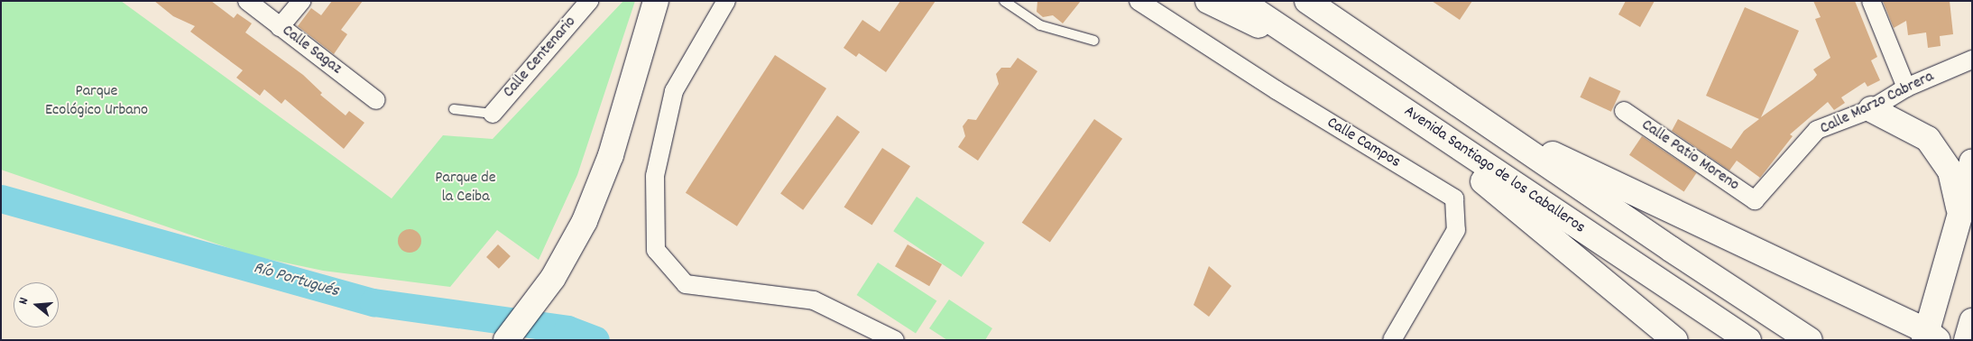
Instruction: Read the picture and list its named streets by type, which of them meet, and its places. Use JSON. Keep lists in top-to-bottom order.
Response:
{
  "streets": {
    "main road": ["Avenida Santiago de los Caballeros"],
    "street": [
      "Calle Sagaz",
      "Calle Centenario",
      "Calle Marzo Cabrera",
      "Calle Campos",
      "Calle Patio Moreno"
    ]
  },
  "crossings": [
    ["Calle Marzo Cabrera", "Calle Patio Moreno"]
  ],
  "water": ["Río Portugués"],
  "parks": ["Parque Ecológico Urbano", "Parque de la Ceiba"],
  "north": "left"
}
